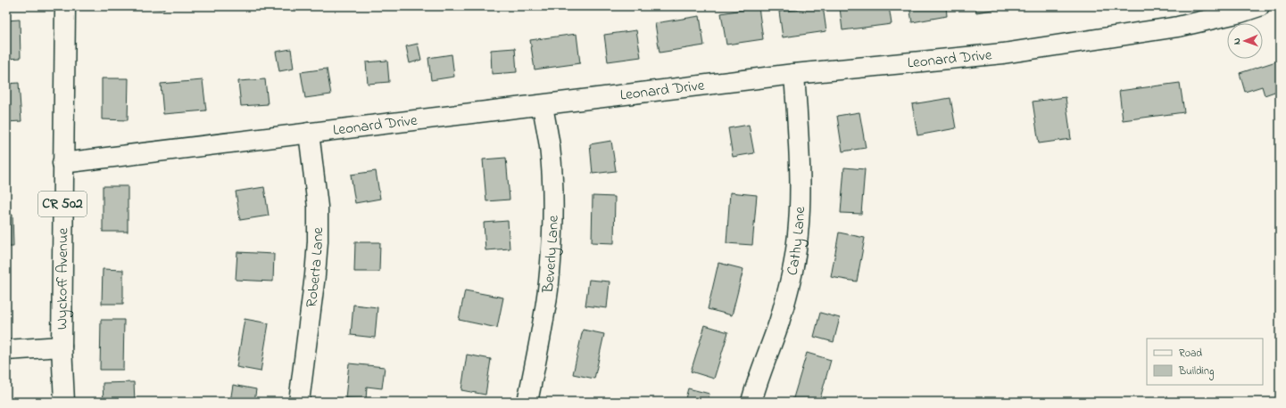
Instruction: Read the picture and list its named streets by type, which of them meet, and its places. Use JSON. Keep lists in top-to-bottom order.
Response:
{
  "streets": {
    "street": [
      "Leonard Drive",
      "CR 502",
      "Cathy Lane",
      "Beverly Lane",
      "Roberta Lane",
      "Wyckoff Avenue"
    ]
  },
  "crossings": [
    ["Leonard Drive", "Cathy Lane"],
    ["Leonard Drive", "Beverly Lane"],
    ["Leonard Drive", "Roberta Lane"],
    ["Leonard Drive", "Wyckoff Avenue"]
  ],
  "legend": ["Road", "Building"],
  "north": "left"
}
